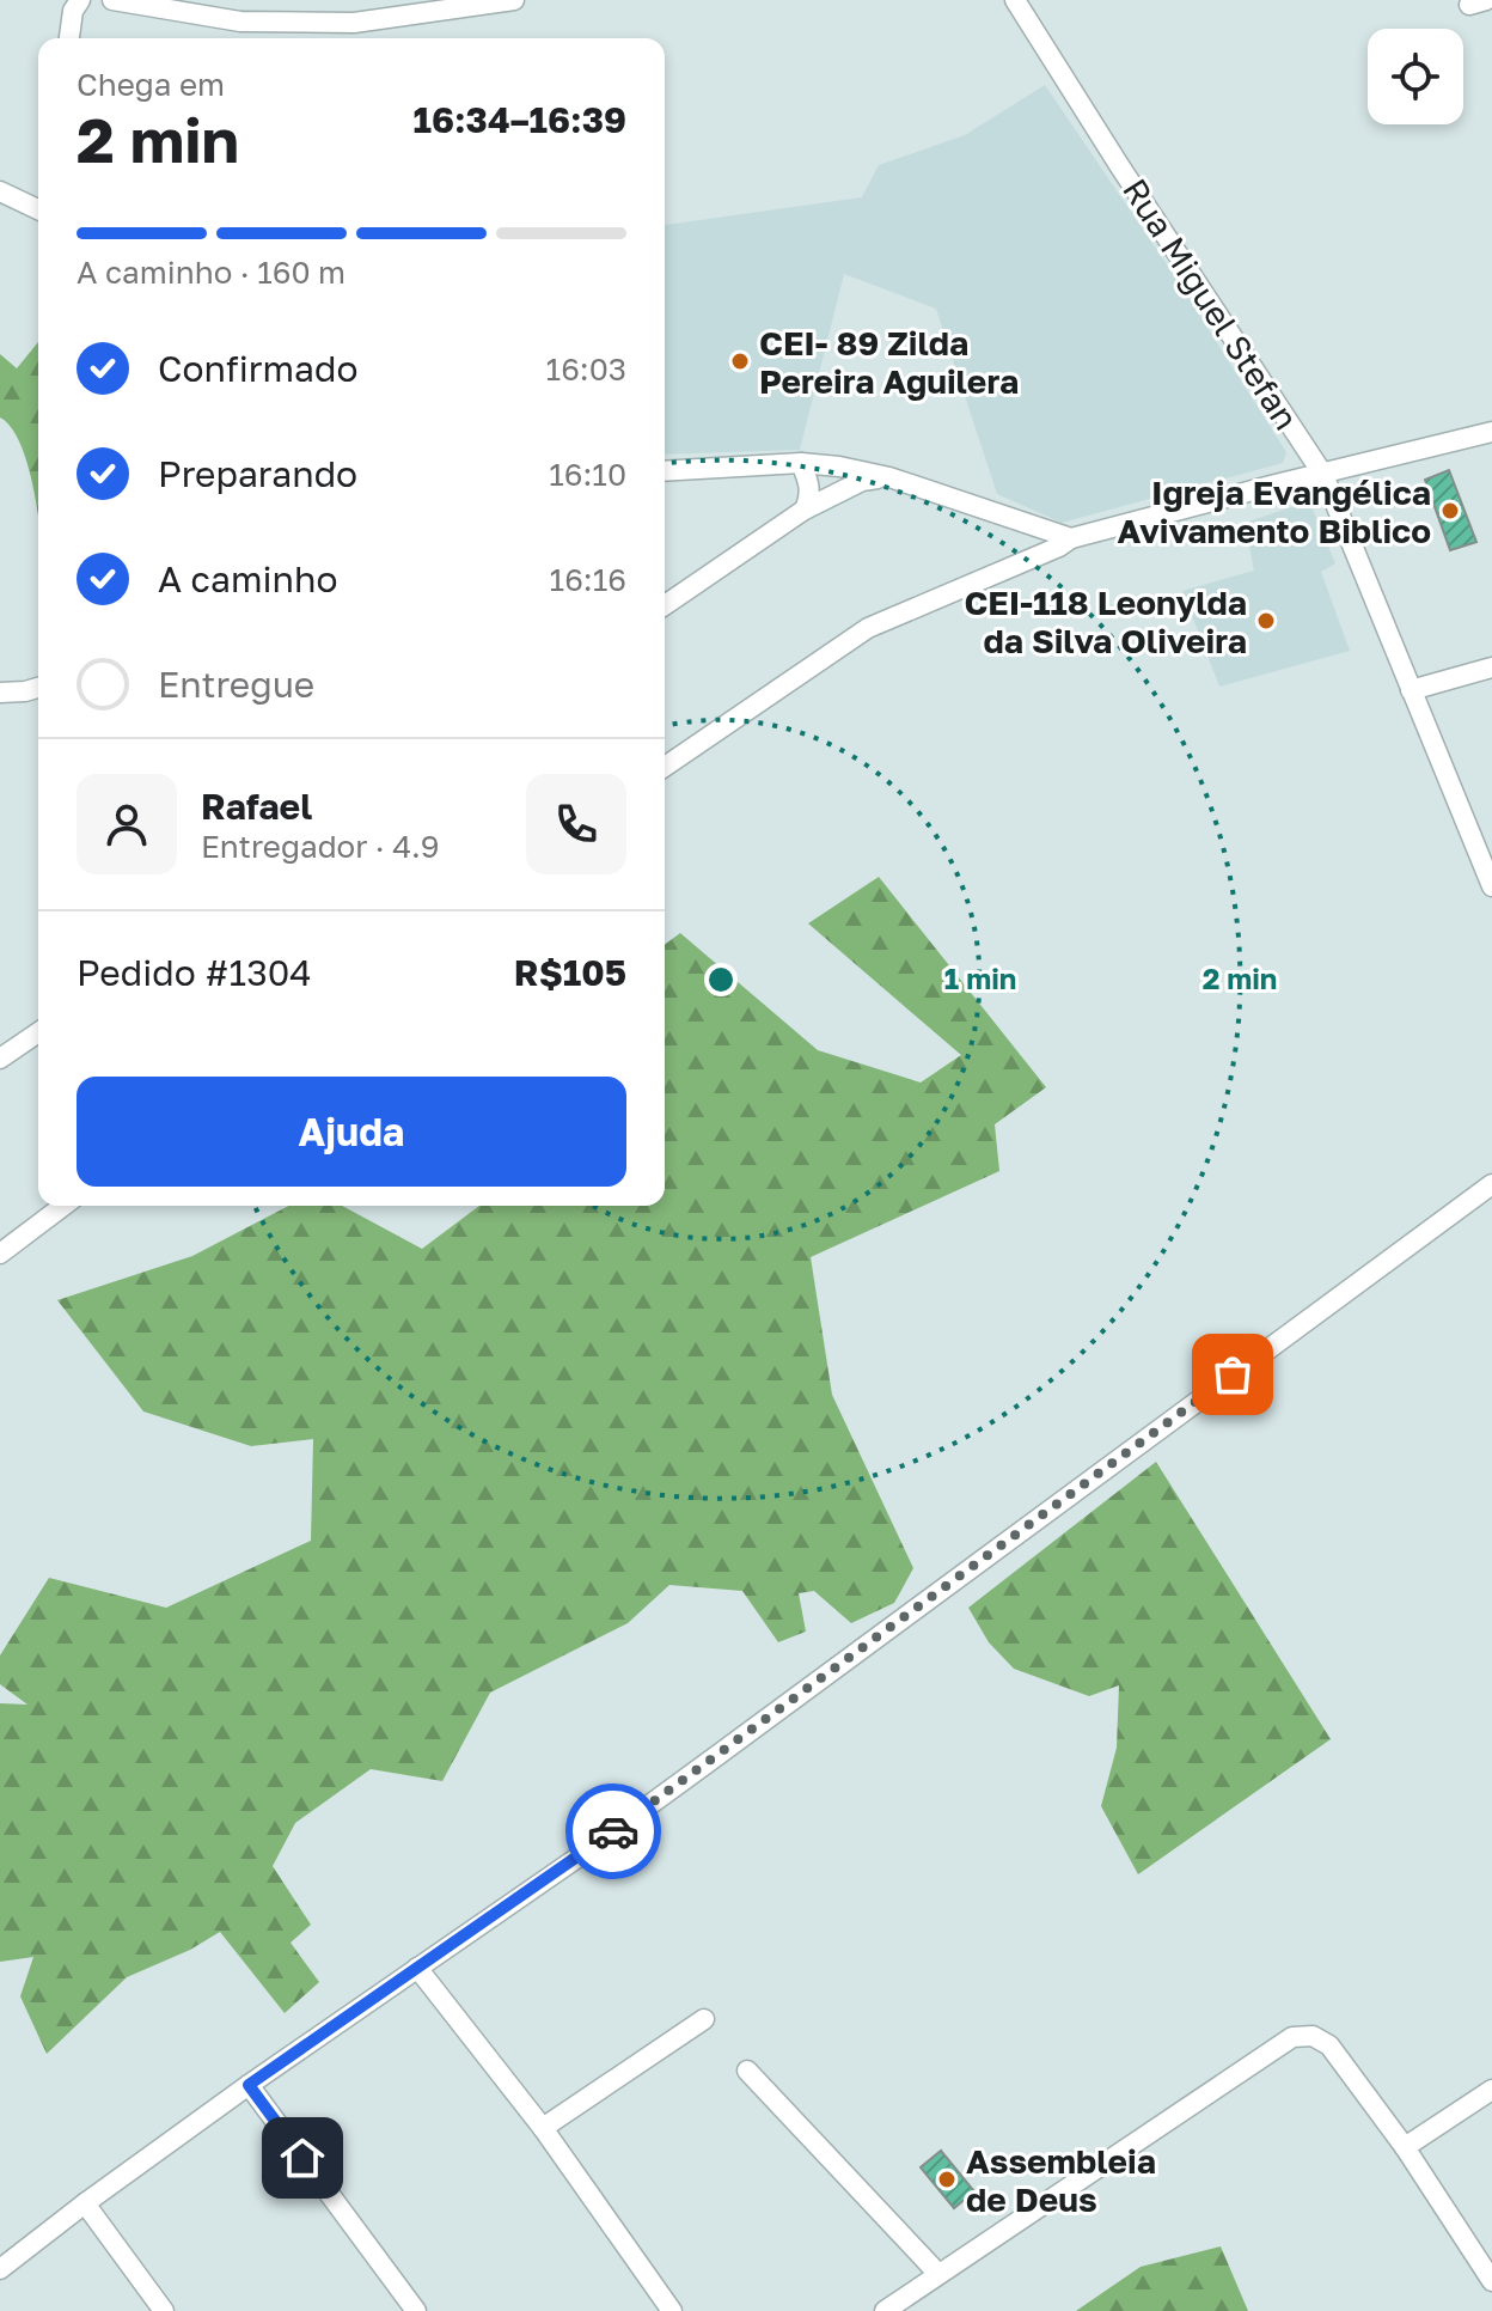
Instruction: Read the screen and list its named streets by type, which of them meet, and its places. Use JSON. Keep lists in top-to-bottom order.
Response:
{
  "streets": {
    "street": ["Rua Miguel Stefan"]
  },
  "places": [
    "CEI- 89 Zilda Pereira Aguilera",
    "Igreja Evangélica Avivamento Biblico",
    "CEI-118 Leonylda da Silva Oliveira",
    "Assembleia de Deus"
  ],
  "page": {
    "heading": ["2 min", "Chega em", "16:34–16:39"],
    "panel": [
      "Rafael",
      "Entregador · 4.9",
      "Pedido #1304",
      "R$105"
    ],
    "bar": "A caminho · 160 m",
    "list": [
      ["Confirmado", "16:03"],
      ["Preparando", "16:10"],
      ["A caminho", "16:16"],
      "Entregue"
    ],
    "buttons": "Ajuda"
  },
  "rings": ["1 min", "2 min"]
}
